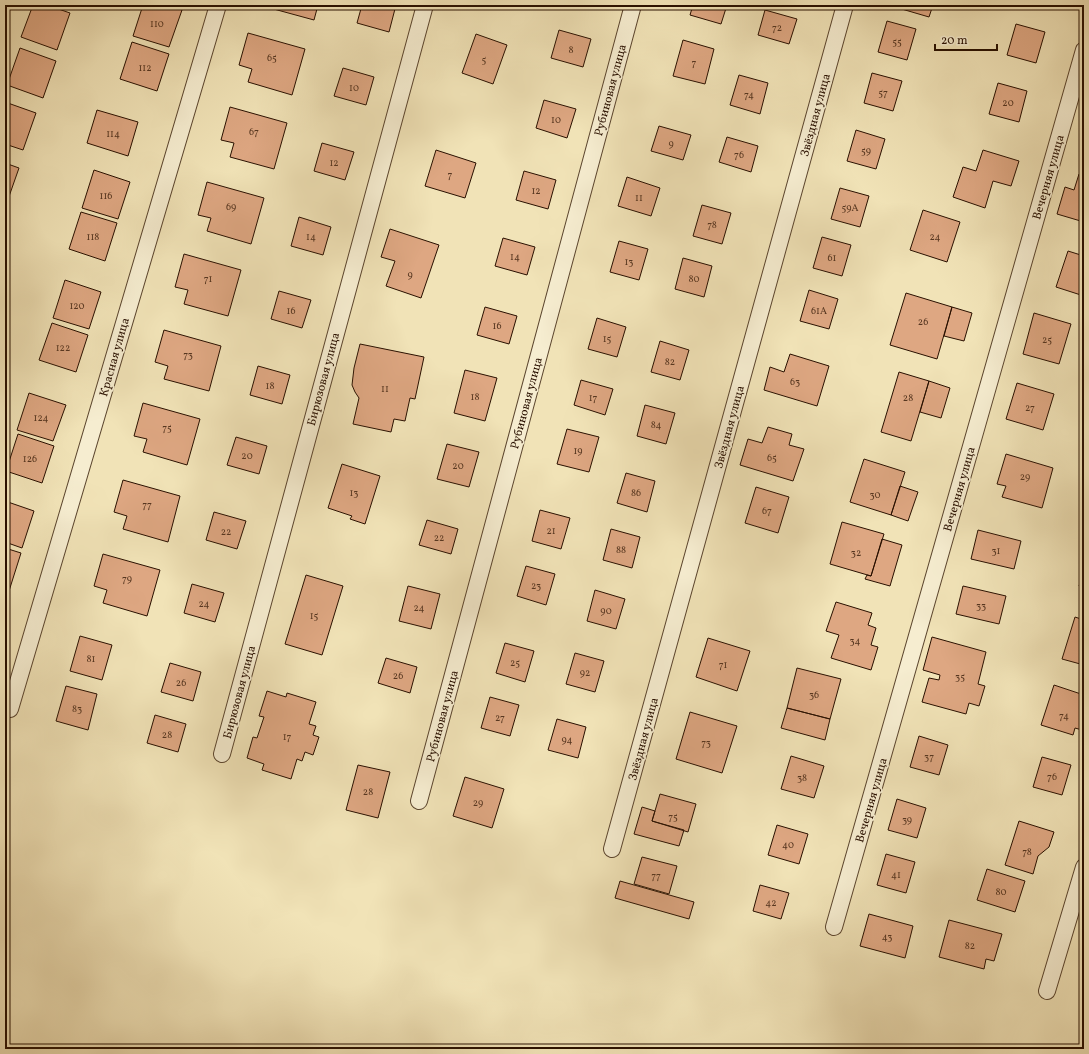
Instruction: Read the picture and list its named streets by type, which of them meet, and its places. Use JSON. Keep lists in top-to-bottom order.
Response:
{
  "streets": {
    "street": [
      "Рубиновая улица",
      "Звёздная улица",
      "Вечерняя улица",
      "Красная улица",
      "Бирюзовая улица"
    ]
  },
  "house_numbers": [
    "110",
    "72",
    "55",
    "8",
    "65",
    "5",
    "7",
    "112",
    "10",
    "57",
    "74",
    "20",
    "10",
    "67",
    "114",
    "9",
    "59",
    "76",
    "12",
    "7",
    "12",
    "116",
    "11",
    "69",
    "59А",
    "78",
    "118",
    "14",
    "24",
    "14",
    "61",
    "13",
    "9",
    "71",
    "80",
    "120",
    "16",
    "61А",
    "26",
    "16",
    "15",
    "25",
    "122",
    "73",
    "82",
    "63",
    "18",
    "11",
    "18",
    "17",
    "28",
    "27",
    "124",
    "84",
    "75",
    "19",
    "20",
    "65",
    "126",
    "20",
    "29",
    "13",
    "86",
    "30",
    "77",
    "67",
    "21",
    "22",
    "22",
    "88",
    "31",
    "32",
    "79",
    "23",
    "24",
    "33",
    "24",
    "90",
    "15",
    "34",
    "81",
    "25",
    "71",
    "92",
    "26",
    "35",
    "26",
    "36",
    "83",
    "74",
    "27",
    "28",
    "17",
    "94",
    "73",
    "37",
    "76",
    "38",
    "28",
    "29",
    "75",
    "39",
    "40",
    "78",
    "41",
    "77",
    "80",
    "42",
    "43",
    "82"
  ],
  "scale_bar": "20 m"
}
